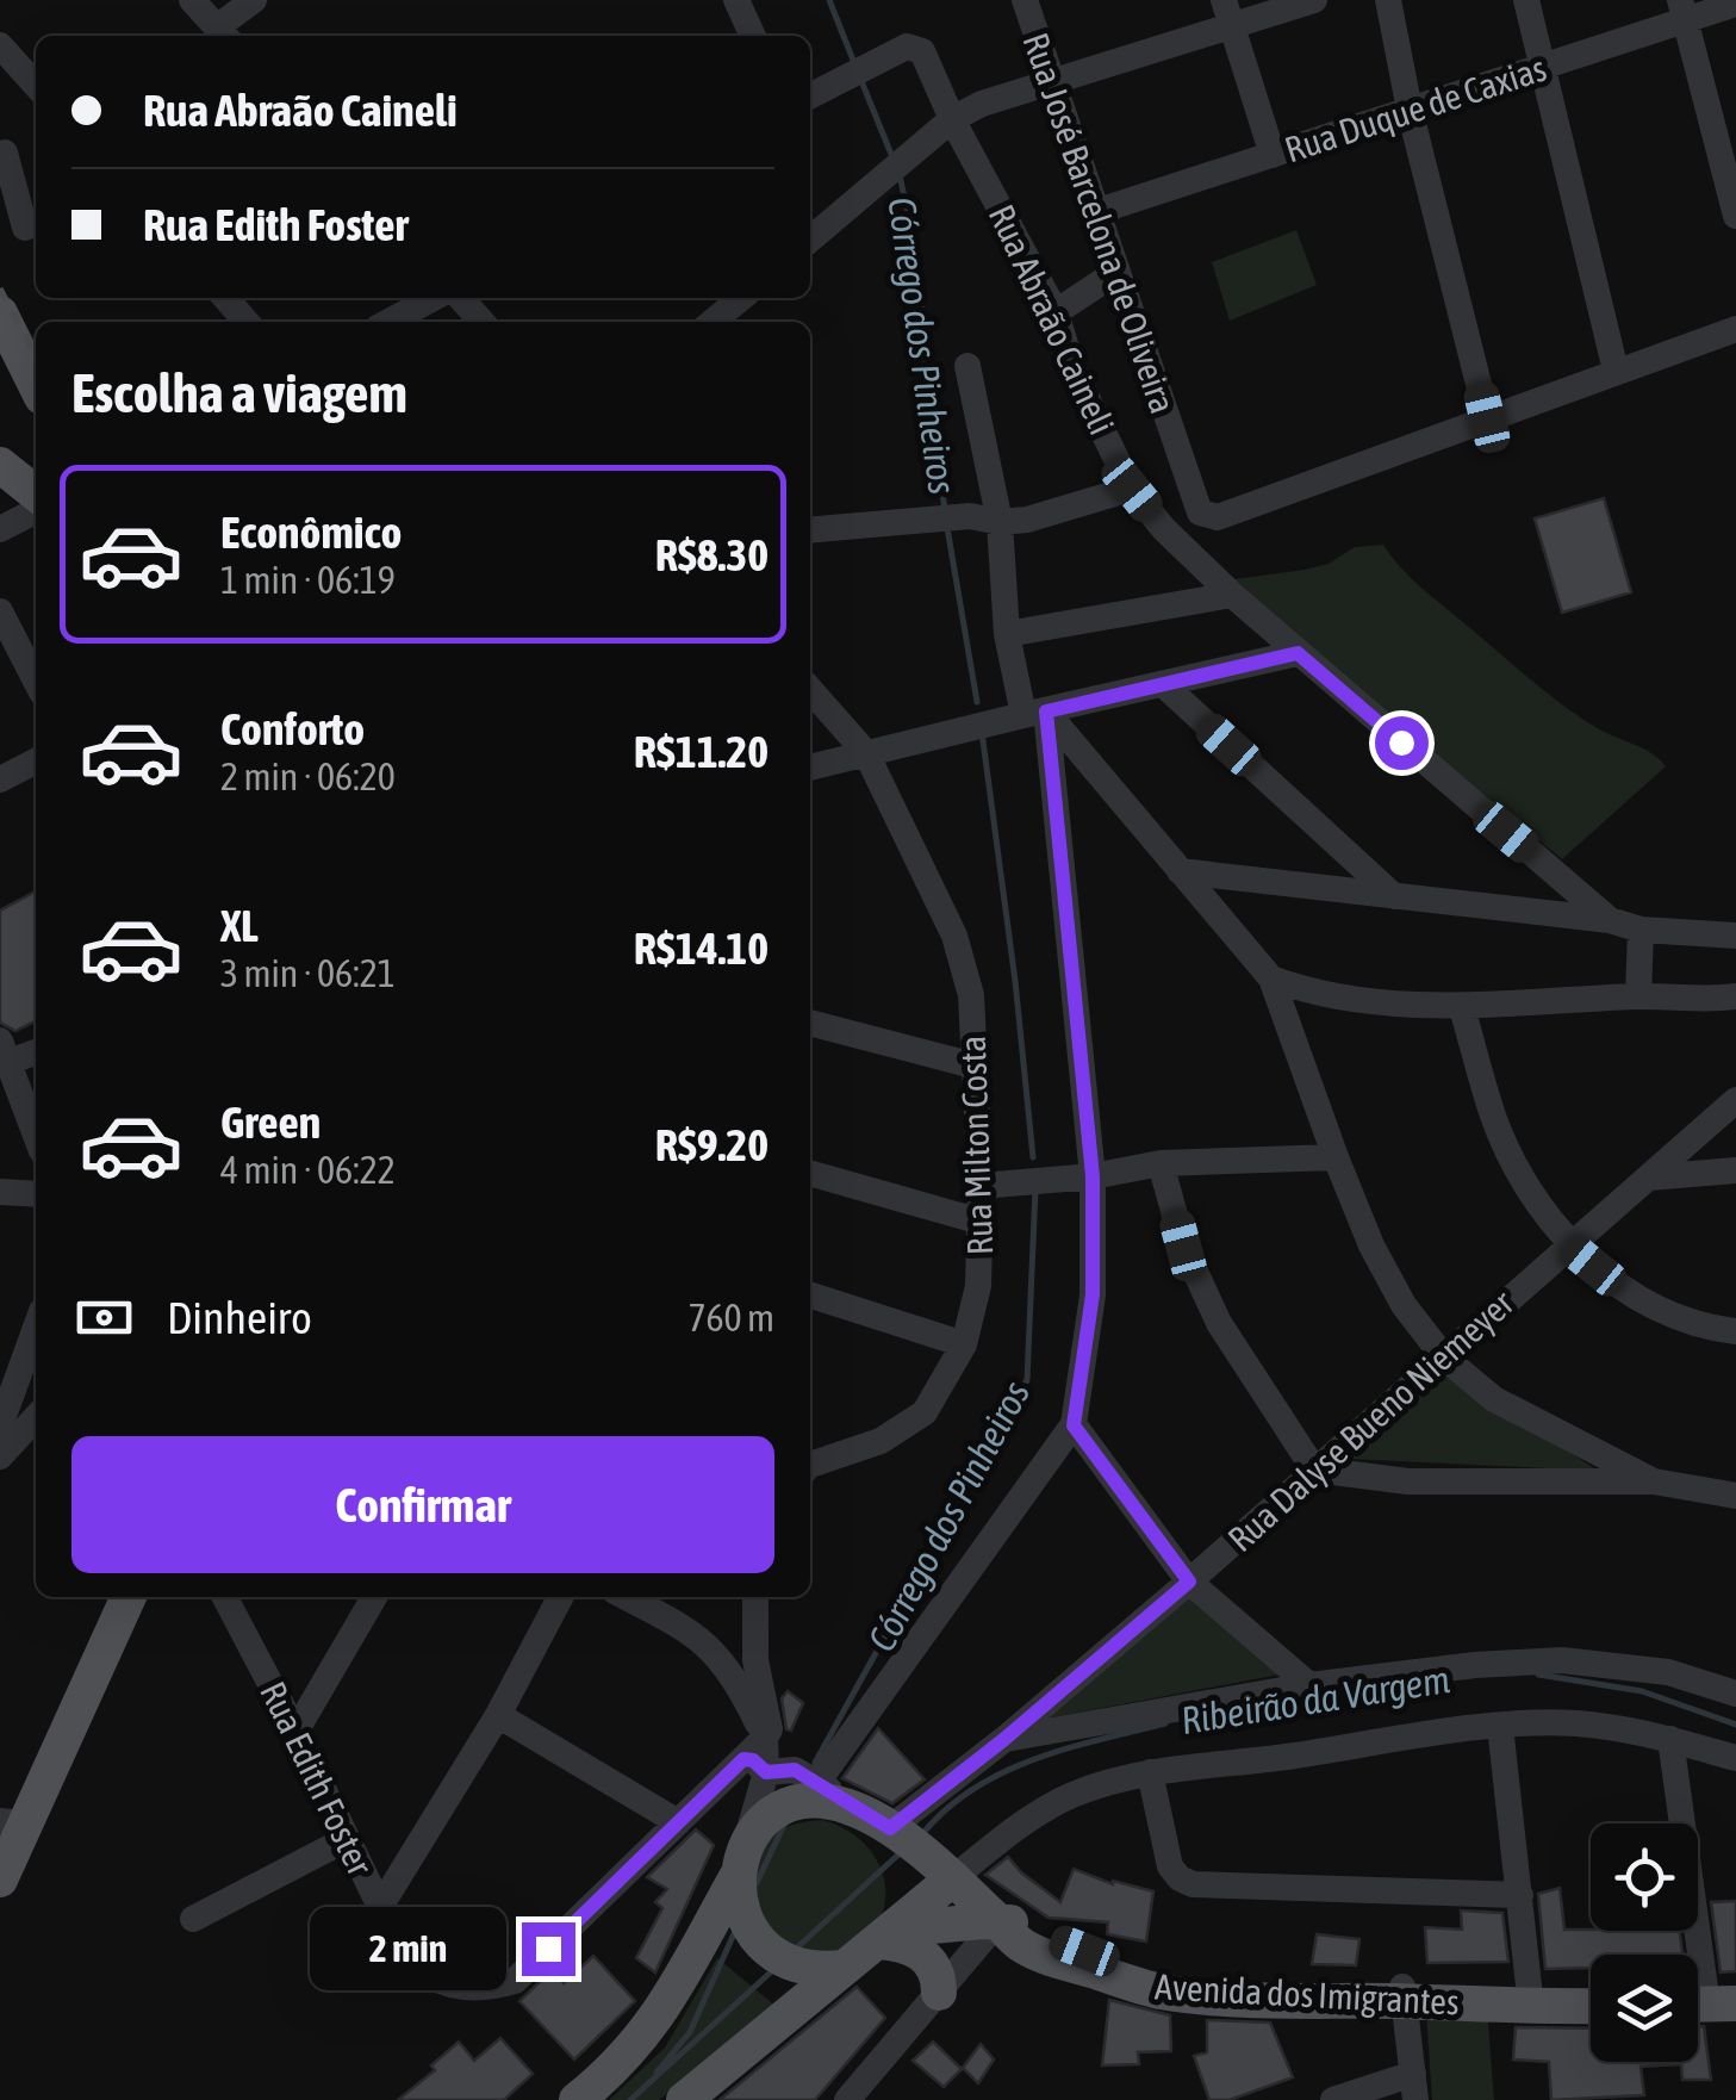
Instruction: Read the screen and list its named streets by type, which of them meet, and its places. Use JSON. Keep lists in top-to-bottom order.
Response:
{
  "streets": {
    "main road": ["Avenida dos Imigrantes"],
    "street": [
      "Rua Duque de Caxias",
      "Rua José Barcelona de Oliveira",
      "Rua Abraão Caineli",
      "Rua Milton Costa",
      "Rua Dalyse Bueno Niemeyer",
      "Rua Edith Foster"
    ]
  },
  "crossings": [
    ["Rua Duque de Caxias", "Rua José Barcelona de Oliveira"],
    ["Rua Dalyse Bueno Niemeyer", "Avenida dos Imigrantes"]
  ],
  "water": ["Córrego dos Pinheiros", "Ribeirão da Vargem"],
  "page": {
    "banner": ["Rua Abraão Caineli", "Rua Edith Foster"],
    "heading": "Escolha a viagem",
    "list": [
      {
        "name": "Econômico",
        "note": "1 min · 06:19",
        "value": "R$8.30"
      },
      {
        "name": "Conforto",
        "note": "2 min · 06:20",
        "value": "R$11.20"
      },
      {
        "name": "XL",
        "note": "3 min · 06:21",
        "value": "R$14.10"
      },
      {
        "name": "Green",
        "note": "4 min · 06:22",
        "value": "R$9.20"
      }
    ],
    "pay": ["Dinheiro", "760 m"],
    "buttons": "Confirmar",
    "bubble": "2 min"
  }
}
